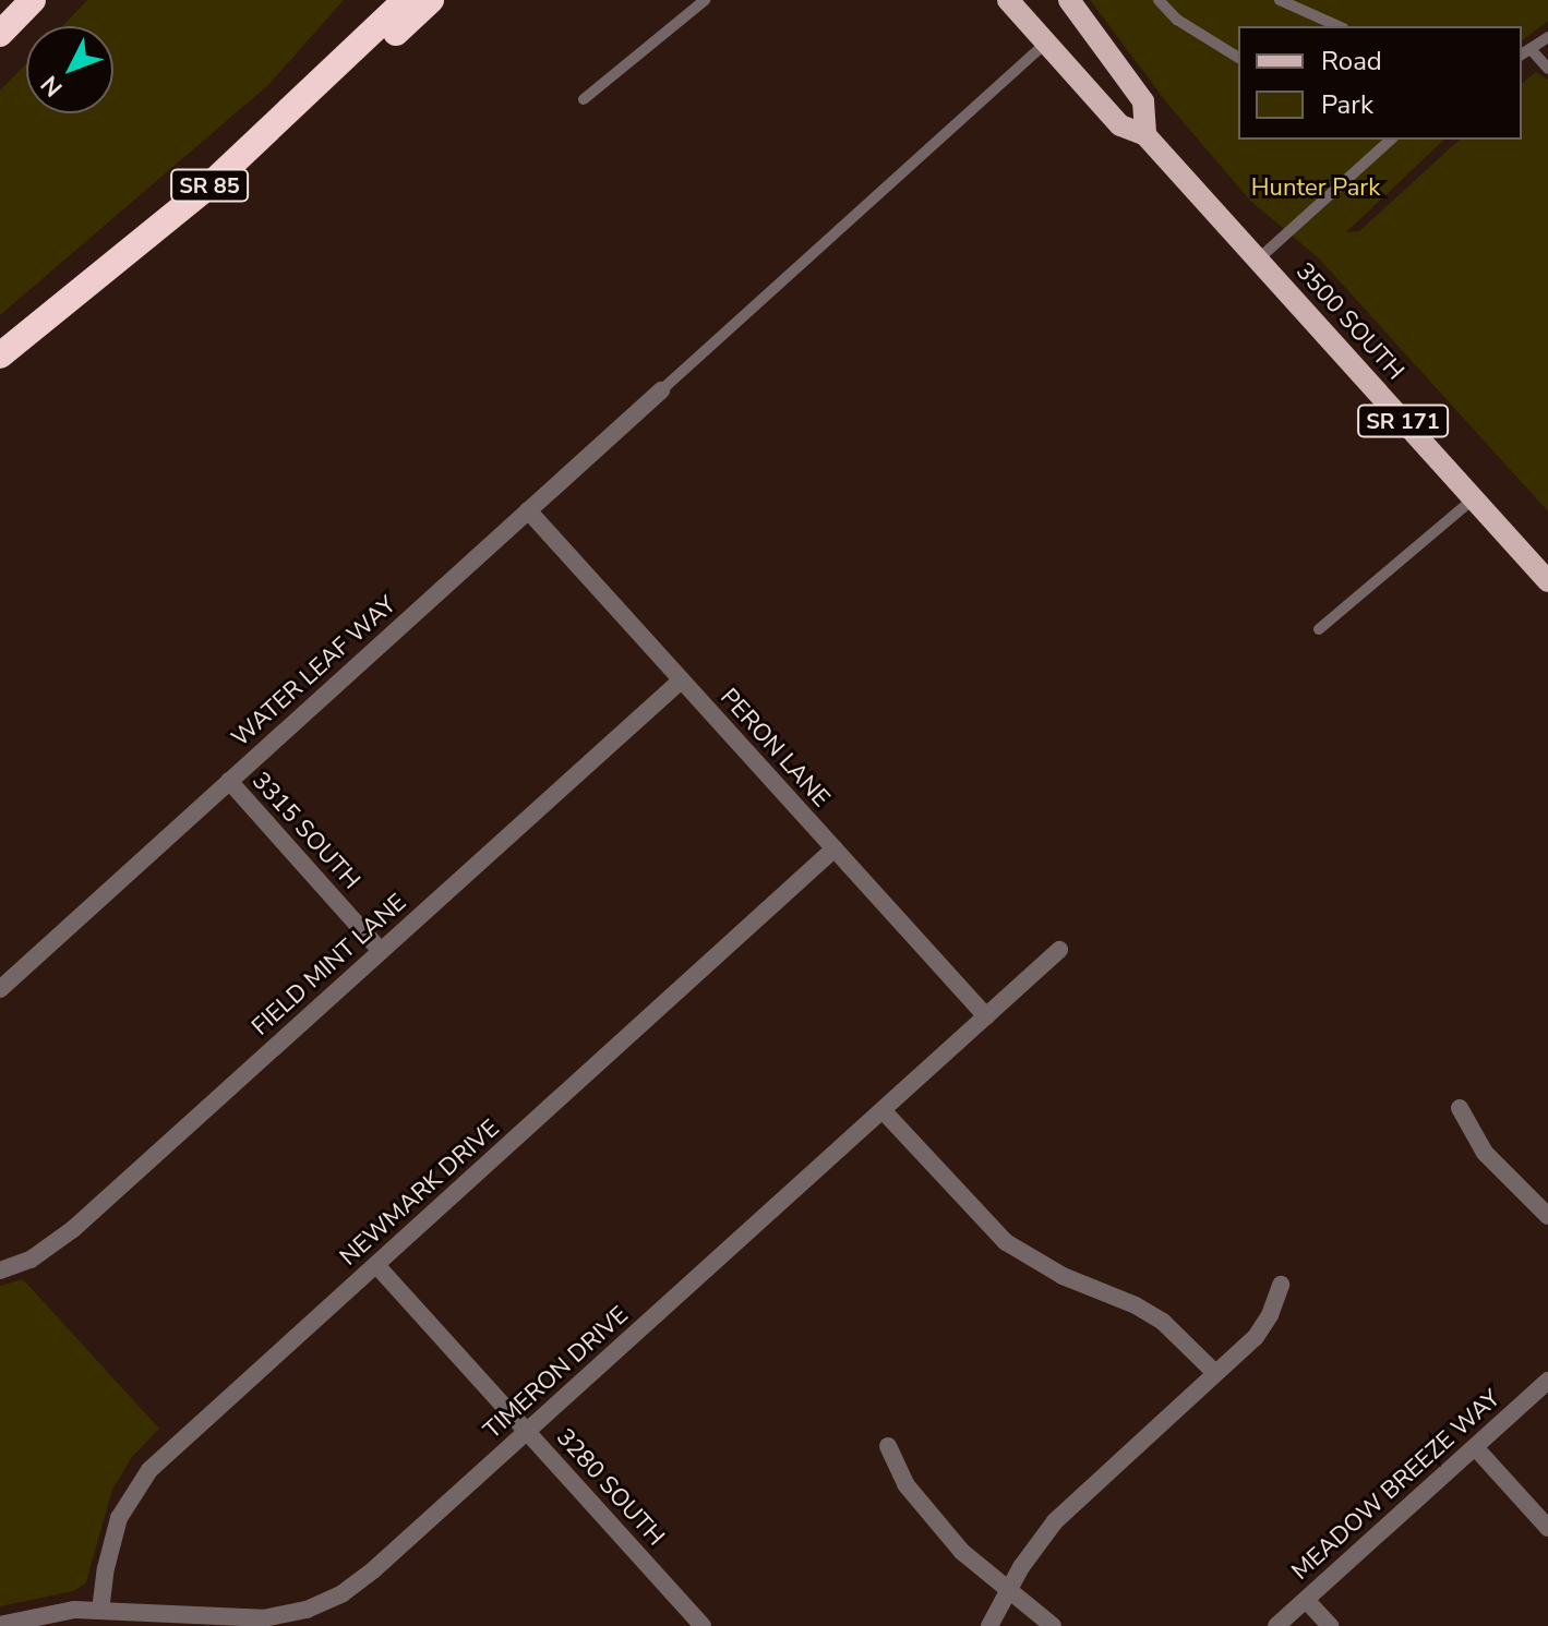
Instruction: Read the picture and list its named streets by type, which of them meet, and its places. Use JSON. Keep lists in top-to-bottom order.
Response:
{
  "streets": {
    "highway": ["SR 85"],
    "main road": ["3500 SOUTH", "SR 171"],
    "street": [
      "WATER LEAF WAY",
      "PERON LANE",
      "3315 SOUTH",
      "FIELD MINT LANE",
      "NEWMARK DRIVE",
      "TIMERON DRIVE",
      "MEADOW BREEZE WAY",
      "3280 SOUTH"
    ]
  },
  "crossings": [
    ["WATER LEAF WAY", "PERON LANE"],
    ["WATER LEAF WAY", "3315 SOUTH"],
    ["PERON LANE", "FIELD MINT LANE"],
    ["PERON LANE", "NEWMARK DRIVE"],
    ["PERON LANE", "TIMERON DRIVE"],
    ["3315 SOUTH", "FIELD MINT LANE"],
    ["NEWMARK DRIVE", "TIMERON DRIVE"],
    ["NEWMARK DRIVE", "3280 SOUTH"],
    ["TIMERON DRIVE", "3280 SOUTH"]
  ],
  "parks": ["Hunter Park"],
  "legend": ["Road", "Park"],
  "north": "bottom left"
}
